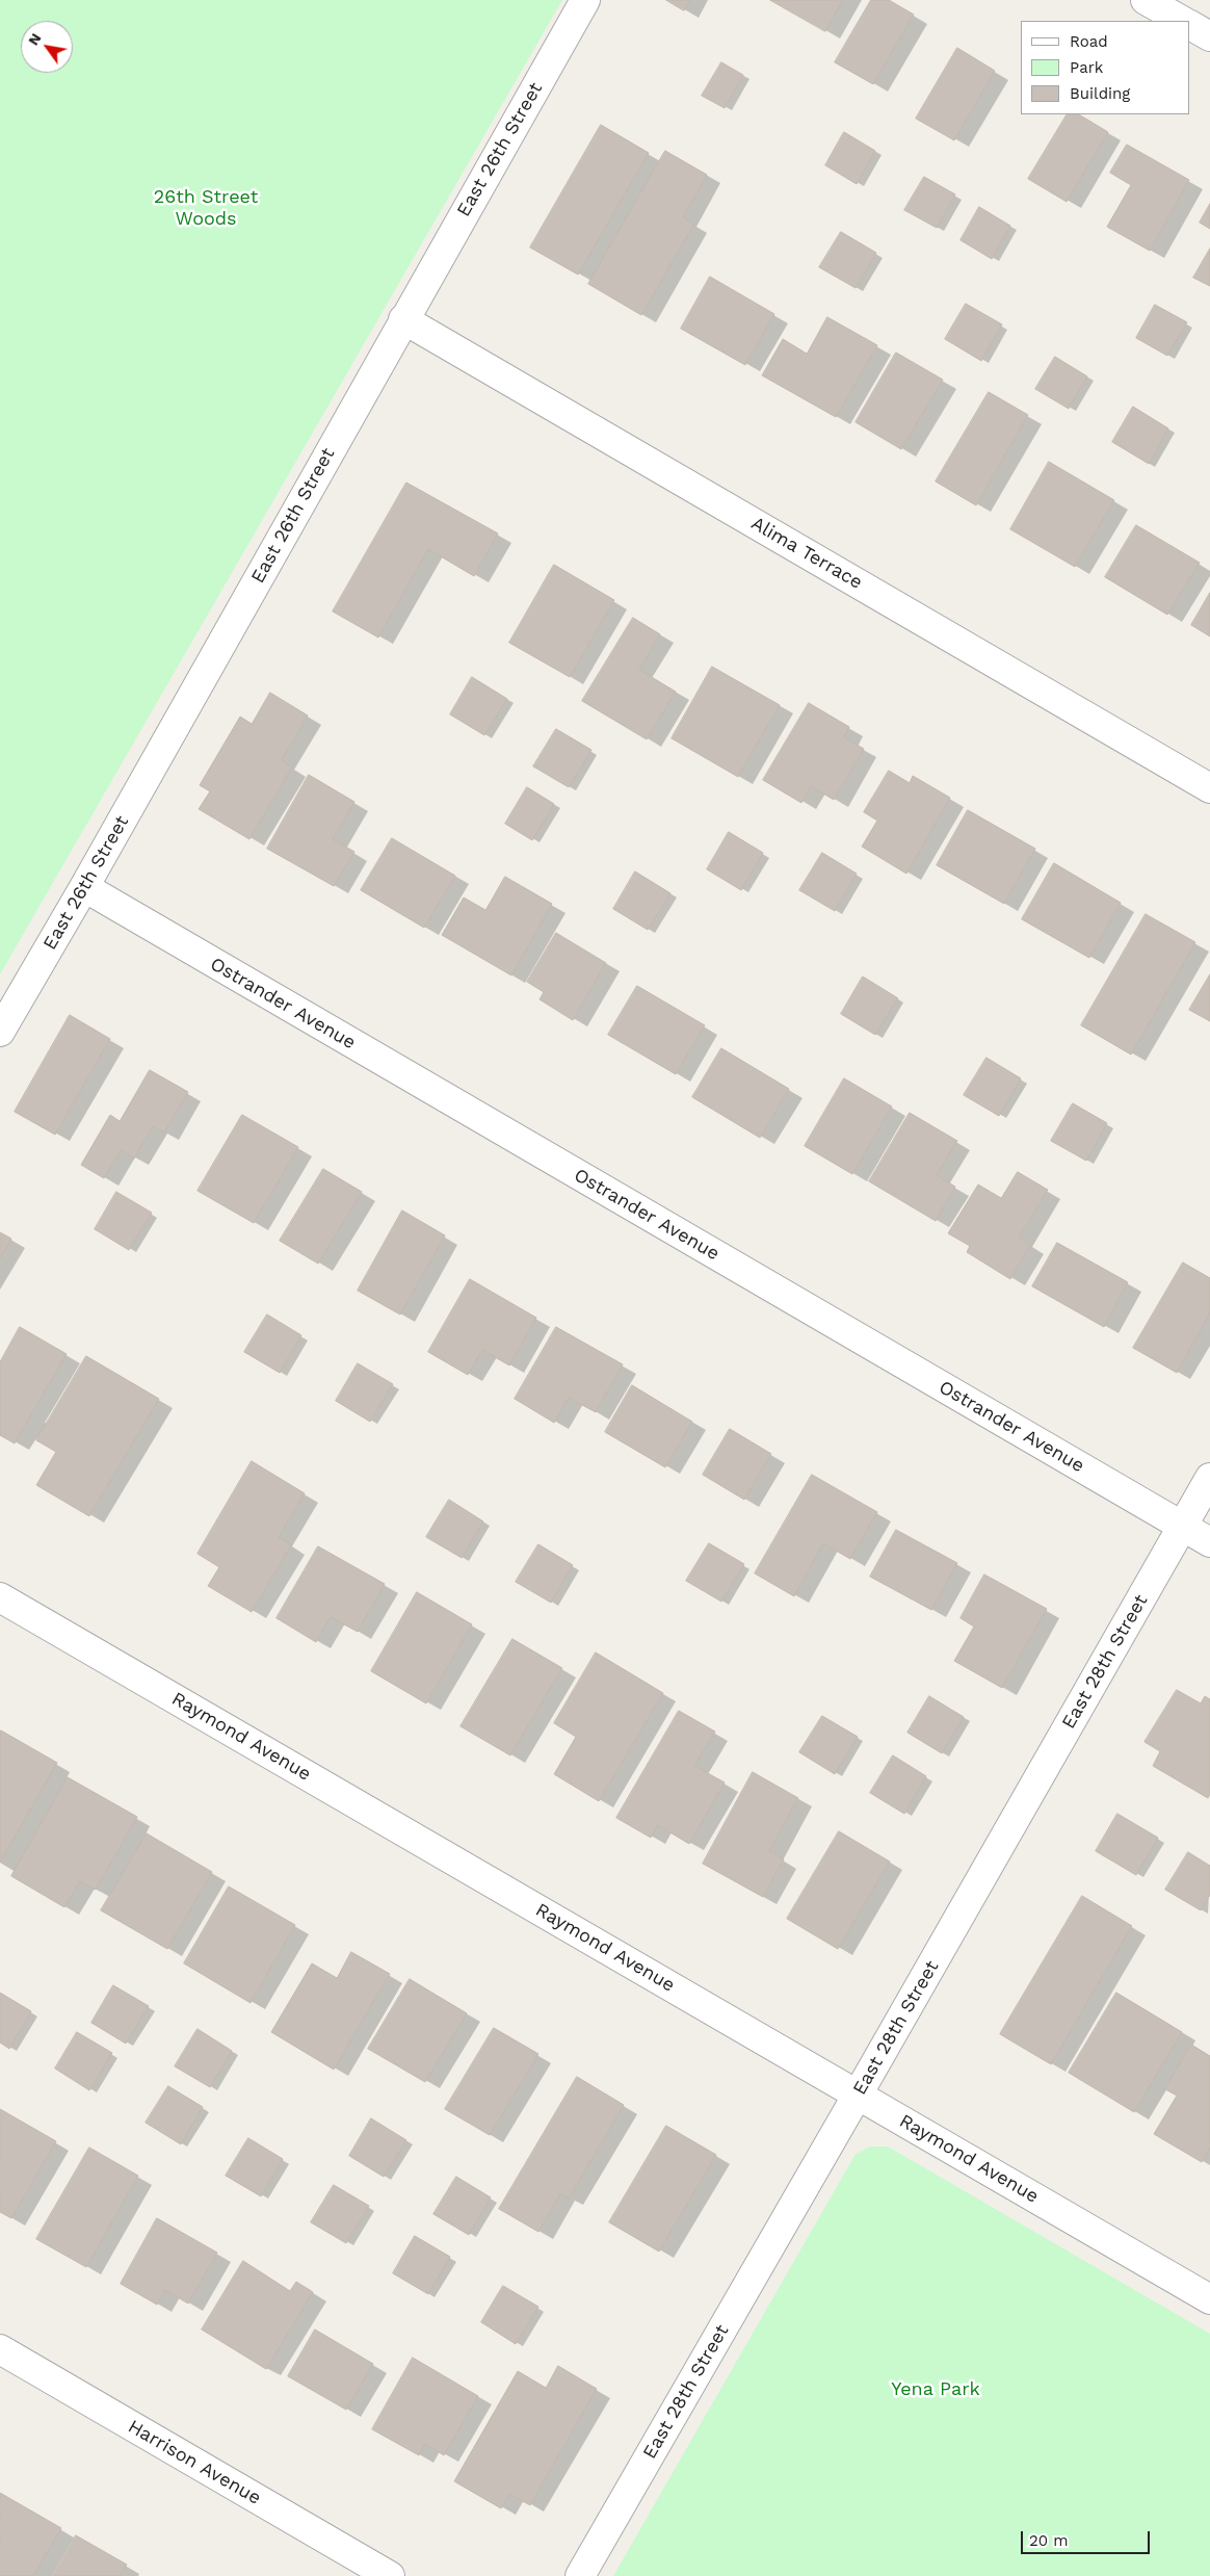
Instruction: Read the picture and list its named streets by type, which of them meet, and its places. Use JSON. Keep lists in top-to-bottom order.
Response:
{
  "streets": {
    "street": [
      "East 26th Street",
      "Alima Terrace",
      "Ostrander Avenue",
      "East 28th Street",
      "Raymond Avenue",
      "Harrison Avenue"
    ]
  },
  "crossings": [
    ["East 26th Street", "Alima Terrace"],
    ["East 26th Street", "Ostrander Avenue"],
    ["Ostrander Avenue", "East 28th Street"],
    ["East 28th Street", "Raymond Avenue"]
  ],
  "parks": ["26th Street Woods", "Yena Park"],
  "legend": ["Road", "Park", "Building"],
  "scale_bar": "20 m",
  "north": "top left"
}
